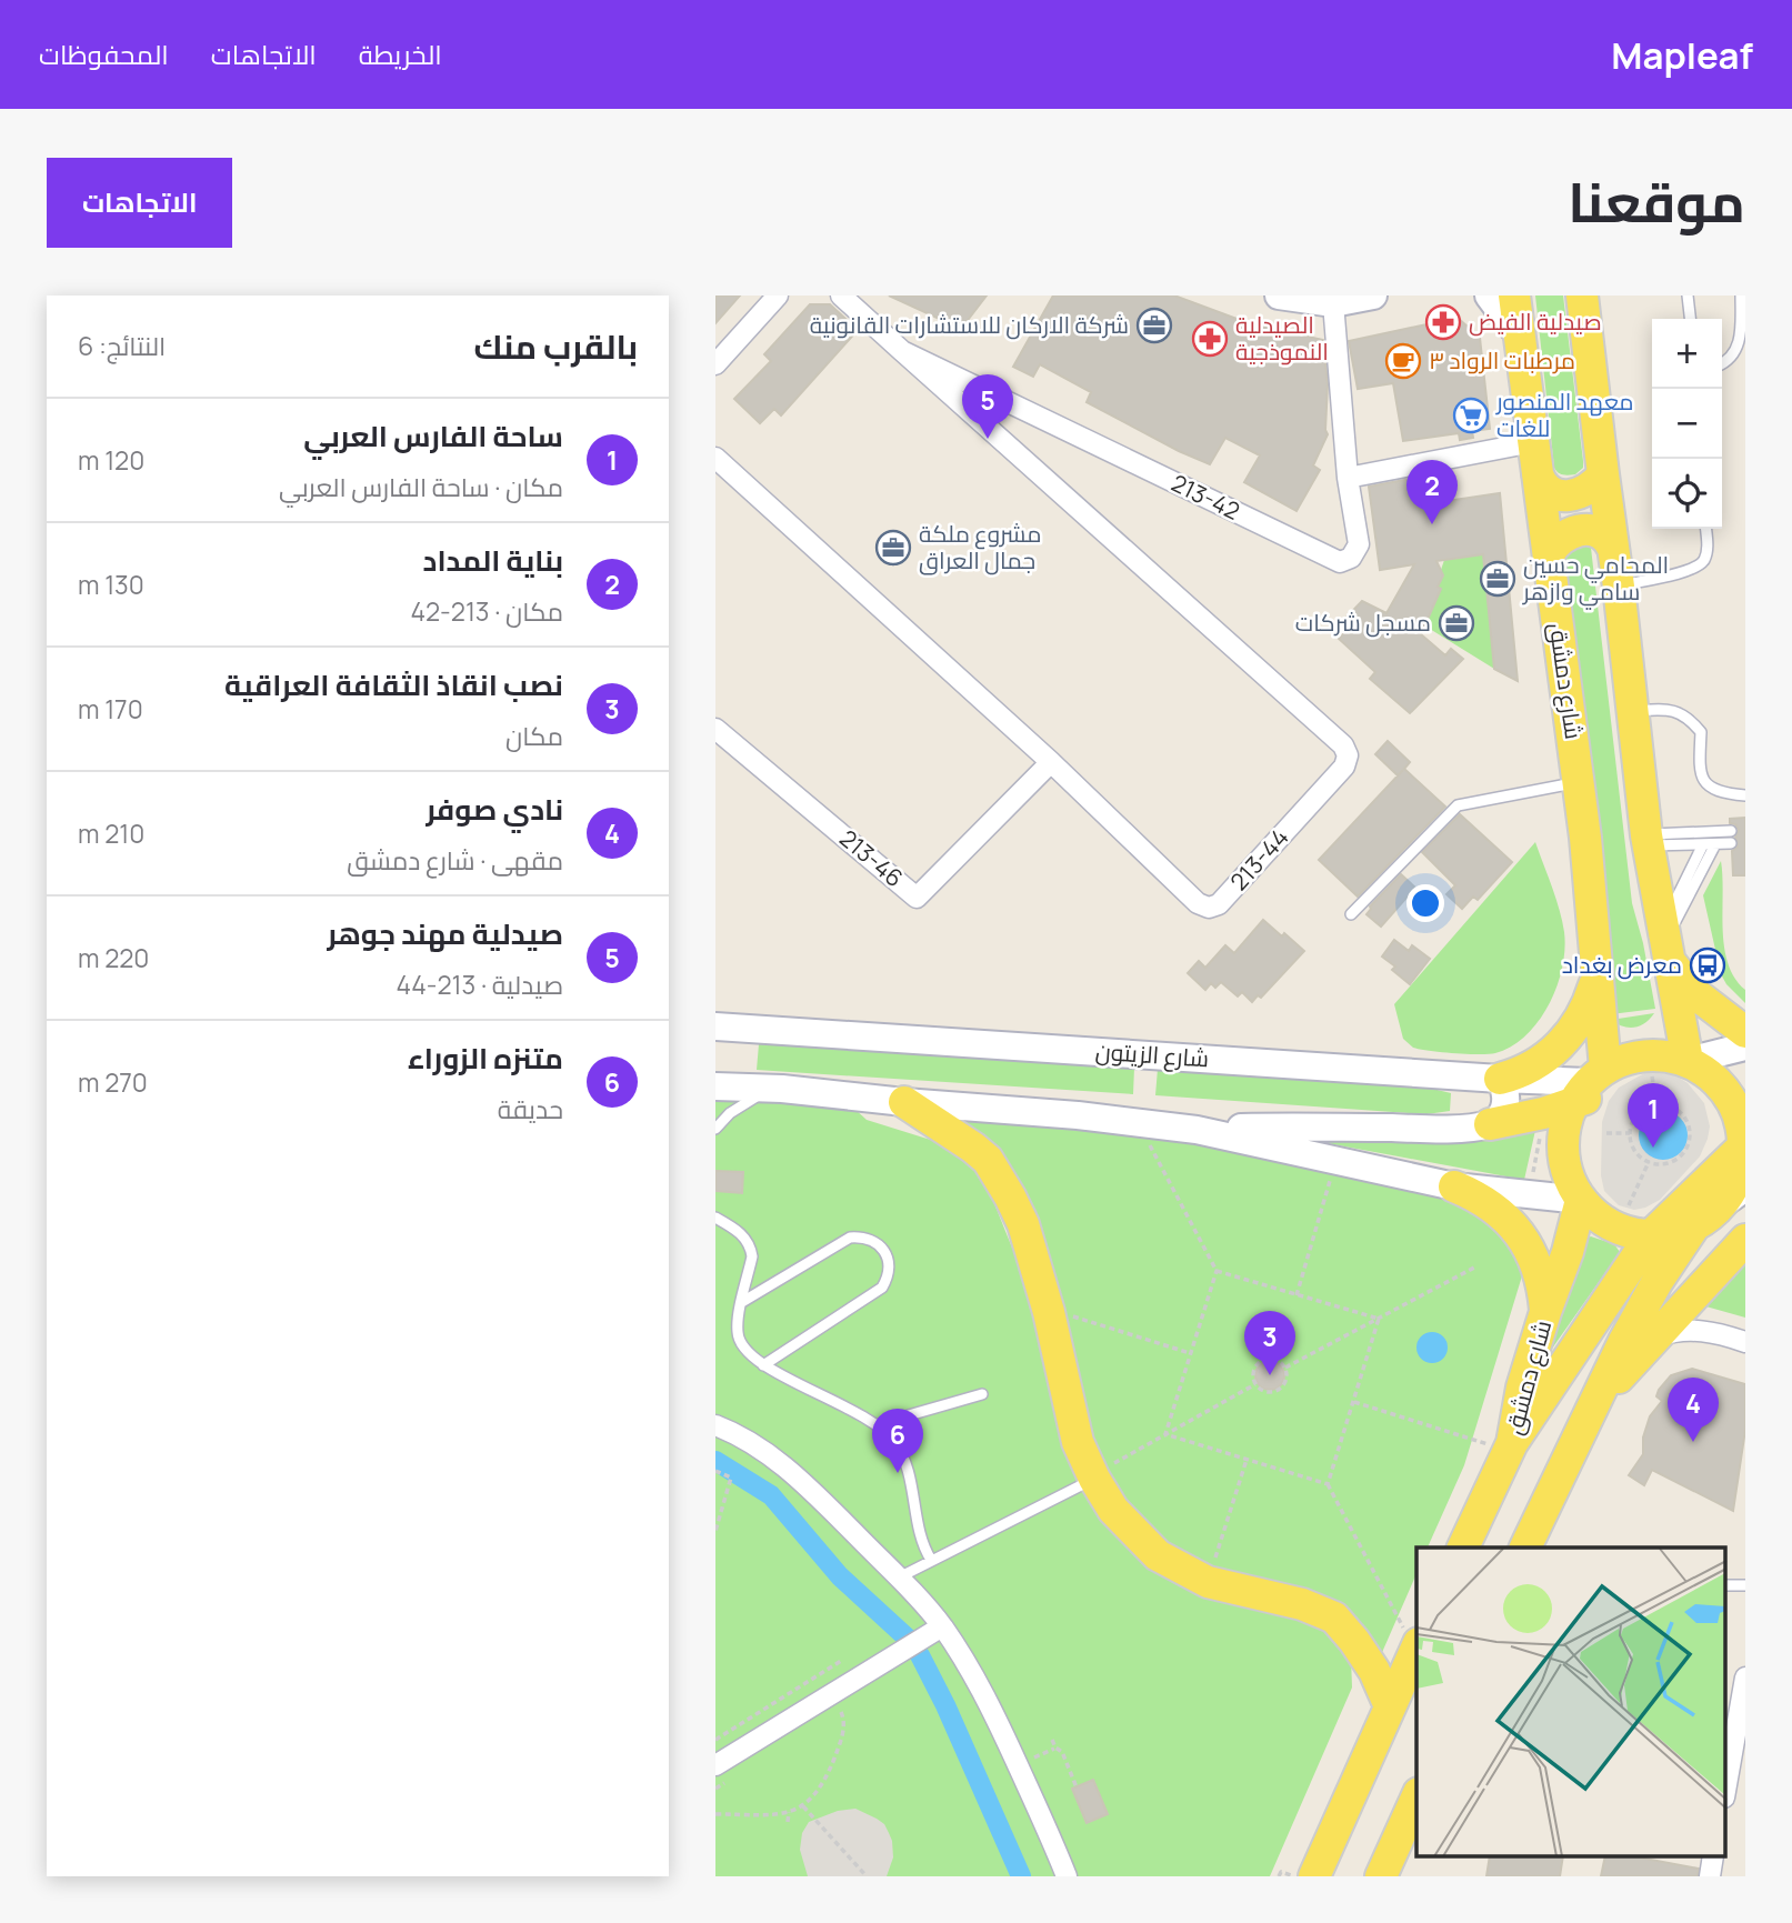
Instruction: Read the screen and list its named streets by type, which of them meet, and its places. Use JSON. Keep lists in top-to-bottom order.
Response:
{
  "streets": {
    "main road": ["شارع دمشق", "شارع الزيتون"],
    "street": ["213-42", "213-46", "213-44"]
  },
  "crossings": [
    ["213-42", "213-44"],
    ["شارع دمشق", "شارع الزيتون"],
    ["213-46", "213-44"]
  ],
  "places": {
    "pharmacy": ["صيدلية الفيض", "الصيدلية النموذجية"],
    "office": [
      "شركة الاركان للاستشارات القانونية",
      "مشروع ملكة جمال العراق",
      "المحامي حسين سامي وازهر",
      "مسجل شركات"
    ],
    "cafe": ["مرطبات الرواد ٣"],
    "supermarket": ["معهد المنصور للغات"],
    "bus stop": ["معرض بغداد"]
  },
  "page": {
    "header": "Mapleaf",
    "nav": ["الخريطة", "الاتجاهات", "المحفوظات"],
    "title": "موقعنا",
    "buttons": "الاتجاهات",
    "heading": ["بالقرب منك", "النتائج: 6"],
    "map_buttons": ["+", "−"],
    "pins": [
      "5",
      "2",
      "1",
      "3",
      "4",
      "6"
    ],
    "list": [
      {
        "mark": "1",
        "name": "ساحة الفارس العربي",
        "note": "مكان · ساحة الفارس العربي",
        "value": "120 m"
      },
      {
        "mark": "2",
        "name": "بناية المداد",
        "note": "مكان · 213-42",
        "value": "130 m"
      },
      {
        "mark": "3",
        "name": "نصب انقاذ الثقافة العراقية",
        "note": "مكان",
        "value": "170 m"
      },
      {
        "mark": "4",
        "name": "نادي صوفر",
        "note": "مقهى · شارع دمشق",
        "value": "210 m"
      },
      {
        "mark": "5",
        "name": "صيدلية مهند جوهر",
        "note": "صيدلية · 213-44",
        "value": "220 m"
      },
      {
        "mark": "6",
        "name": "متنزه الزوراء",
        "note": "حديقة",
        "value": "270 m"
      }
    ]
  }
}
